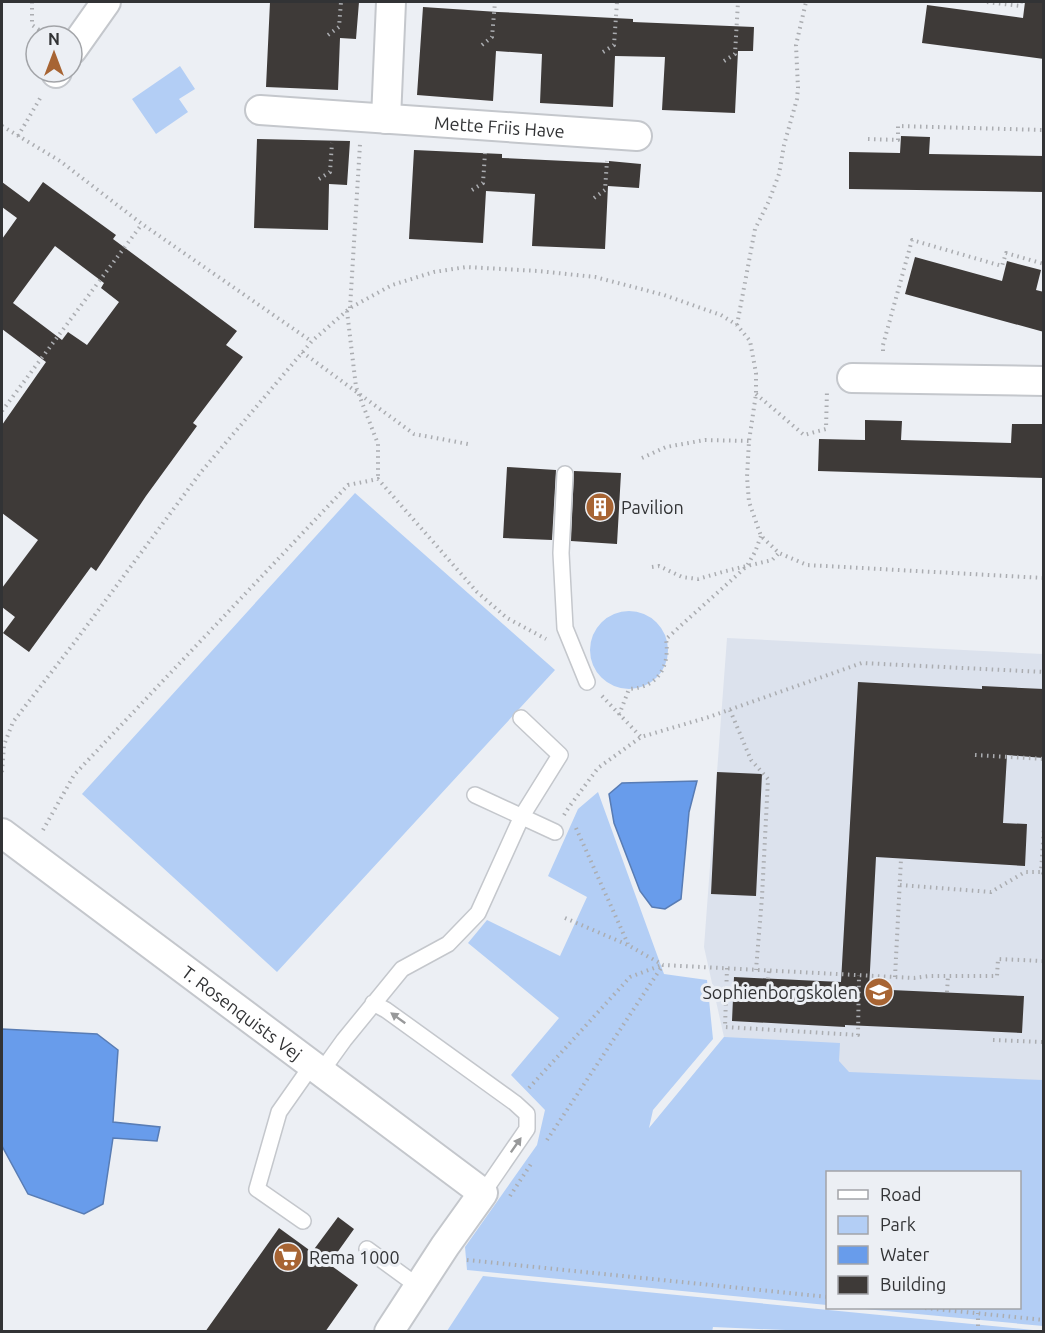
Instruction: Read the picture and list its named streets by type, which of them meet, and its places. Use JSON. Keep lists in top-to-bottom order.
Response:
{
  "streets": {
    "street": ["Mette Friis Have", "T. Rosenquists Vej"]
  },
  "places": {
    "building": ["Pavilion"],
    "school or university": ["Sophienborgskolen"],
    "supermarket": ["Rema 1000"]
  },
  "legend": [
    "Road",
    "Park",
    "Water",
    "Building"
  ],
  "north": "top"
}
